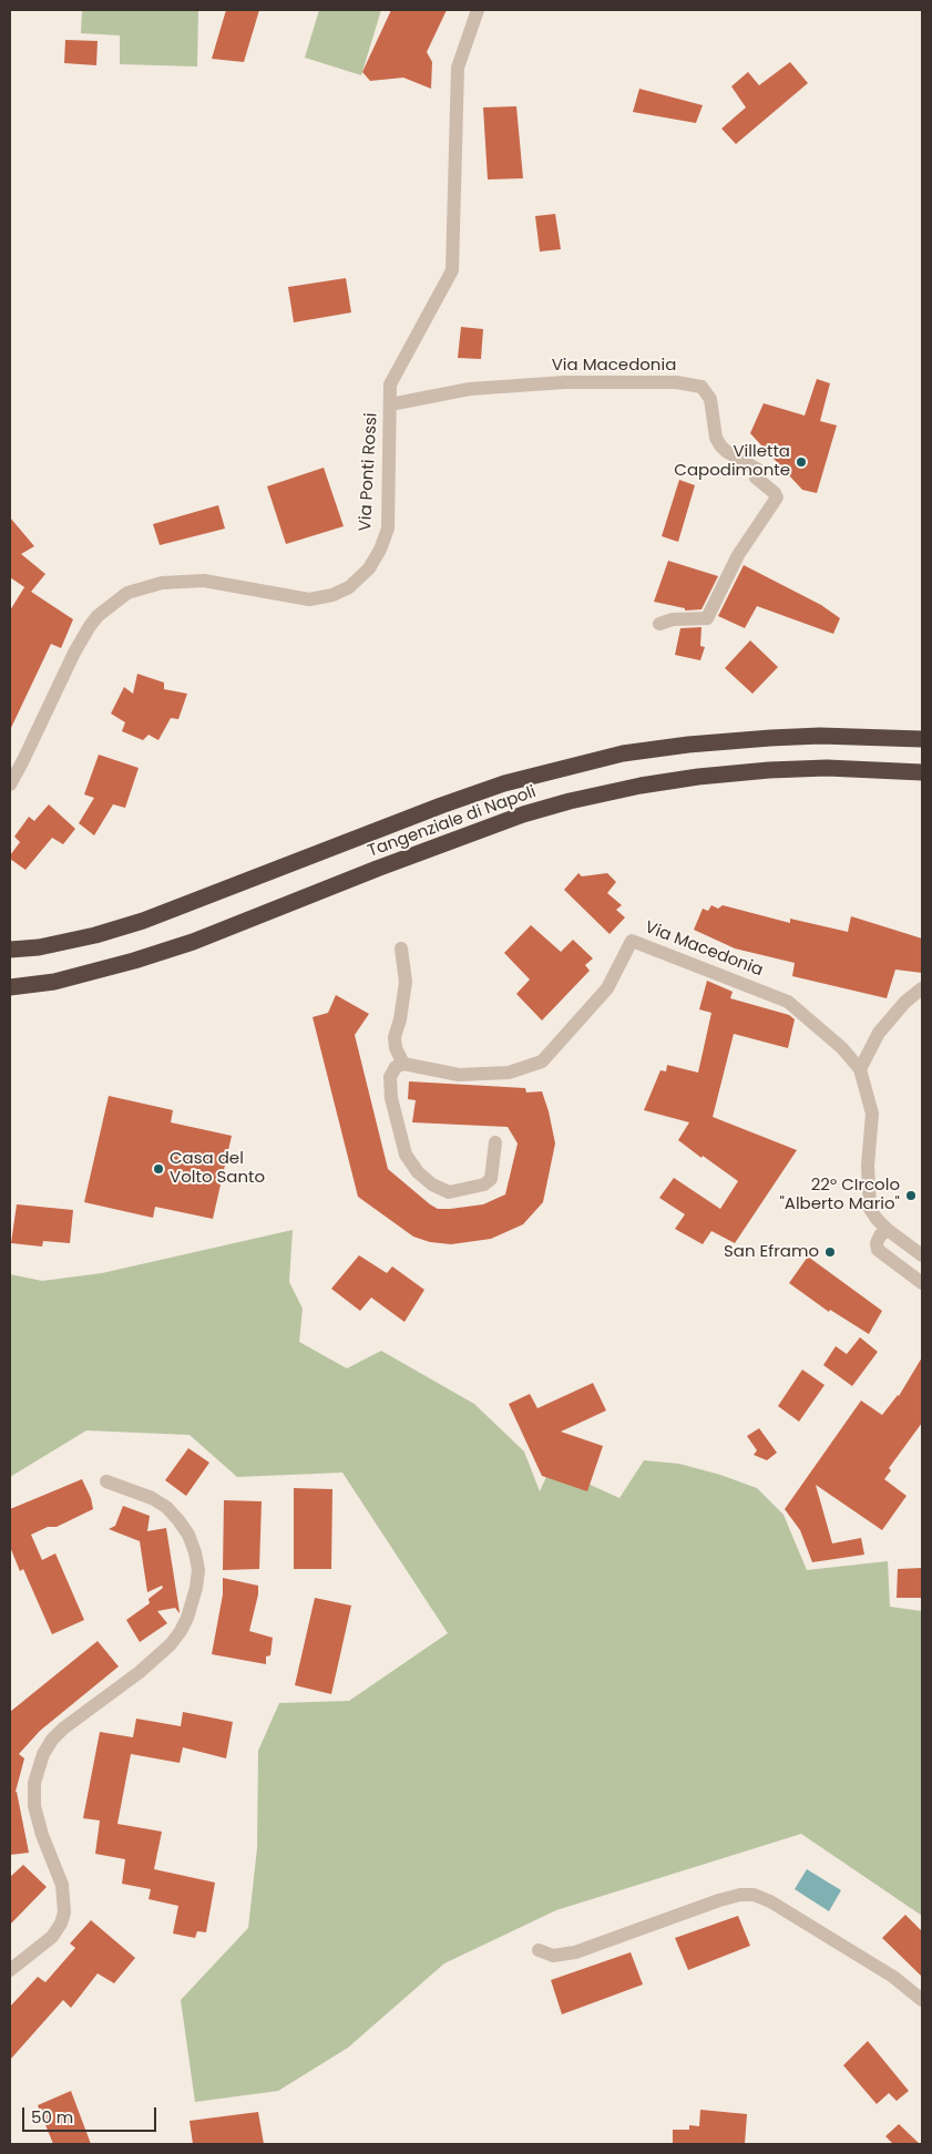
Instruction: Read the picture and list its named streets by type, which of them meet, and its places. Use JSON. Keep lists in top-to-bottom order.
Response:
{
  "streets": {
    "highway": ["Tangenziale di Napoli"],
    "street": ["Via Macedonia", "Via Ponti Rossi"]
  },
  "crossings": [
    ["Via Macedonia", "Via Ponti Rossi"]
  ],
  "places": [
    "Villetta Capodimonte",
    "Casa del Volto Santo",
    "22° CIrcolo \"Alberto Mario\"",
    "San Eframo"
  ],
  "scale_bar": "50 m"
}
